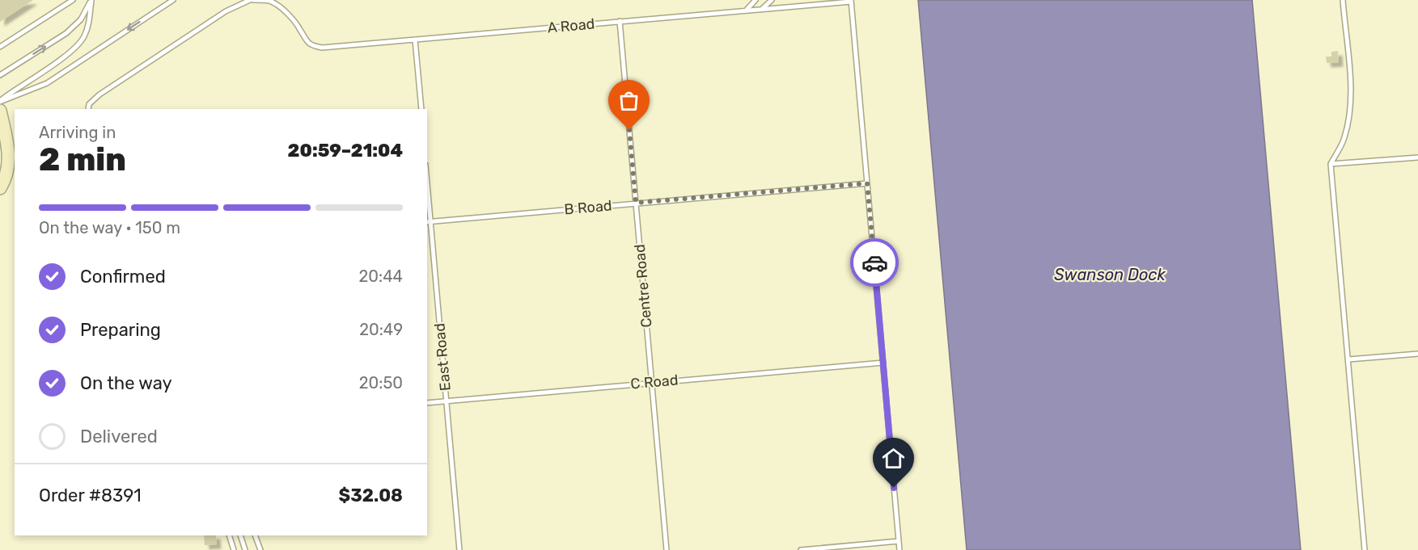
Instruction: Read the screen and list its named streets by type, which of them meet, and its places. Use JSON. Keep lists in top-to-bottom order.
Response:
{
  "streets": {
    "lane": [
      "A Road",
      "B Road",
      "Centre Road",
      "East Road",
      "C Road"
    ]
  },
  "crossings": [
    ["A Road", "Centre Road"],
    ["B Road", "Centre Road"],
    ["B Road", "East Road"],
    ["Centre Road", "C Road"],
    ["East Road", "C Road"]
  ],
  "water": ["Swanson Dock"],
  "page": {
    "heading": ["2 min", "Arriving in", "20:59–21:04"],
    "panel": ["Order #8391", "$32.08"],
    "bar": "On the way · 150 m",
    "list": [
      ["Confirmed", "20:44"],
      ["Preparing", "20:49"],
      ["On the way", "20:50"],
      "Delivered"
    ]
  }
}
